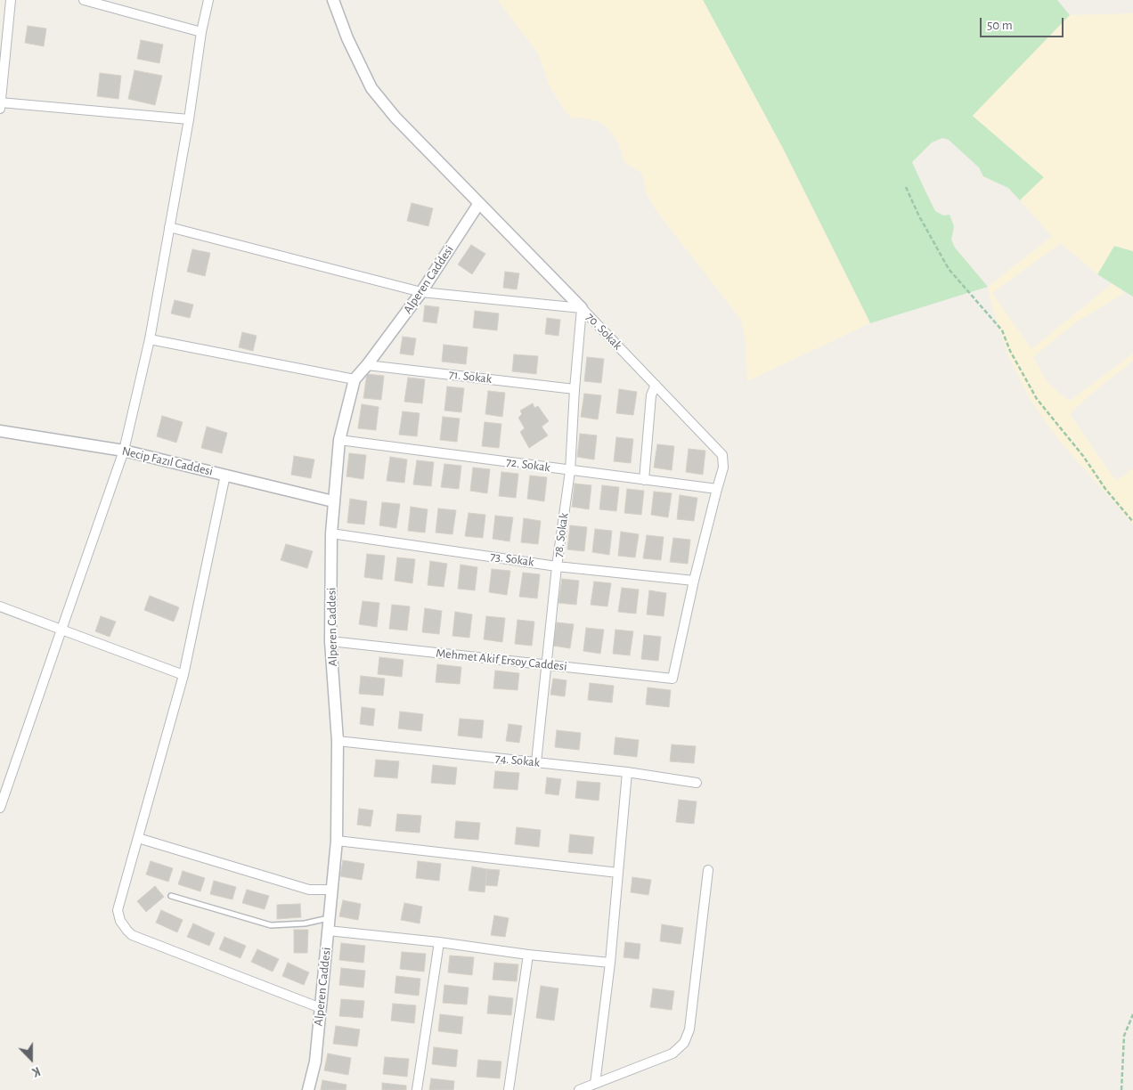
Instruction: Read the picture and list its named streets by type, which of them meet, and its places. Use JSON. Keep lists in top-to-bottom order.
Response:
{
  "streets": {
    "street": [
      "Alperen Caddesi",
      "70. Sokak",
      "71. Sokak",
      "Necip Fazıl Caddesi",
      "72. Sokak",
      "78. Sokak",
      "73. Sokak",
      "Mehmet Akif Ersoy Caddesi",
      "74. Sokak"
    ]
  },
  "crossings": [
    ["Alperen Caddesi", "70. Sokak"],
    ["Alperen Caddesi", "71. Sokak"],
    ["Alperen Caddesi", "Necip Fazıl Caddesi"],
    ["Alperen Caddesi", "72. Sokak"],
    ["Alperen Caddesi", "73. Sokak"],
    ["Alperen Caddesi", "Mehmet Akif Ersoy Caddesi"],
    ["Alperen Caddesi", "74. Sokak"],
    ["70. Sokak", "72. Sokak"],
    ["70. Sokak", "78. Sokak"],
    ["71. Sokak", "78. Sokak"],
    ["72. Sokak", "78. Sokak"],
    ["78. Sokak", "73. Sokak"],
    ["78. Sokak", "Mehmet Akif Ersoy Caddesi"],
    ["78. Sokak", "74. Sokak"],
    ["73. Sokak", "Mehmet Akif Ersoy Caddesi"]
  ],
  "scale_bar": "50 m",
  "north": "bottom"
}
